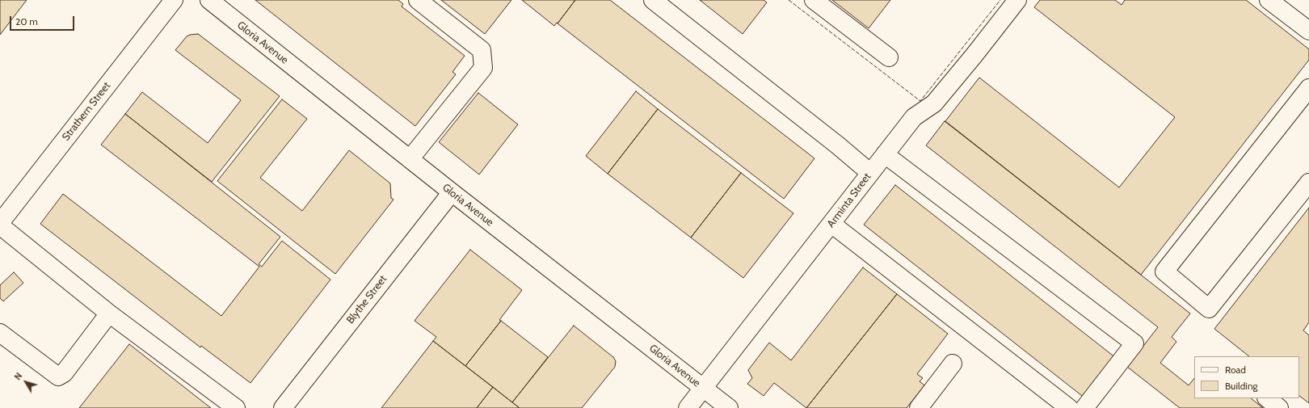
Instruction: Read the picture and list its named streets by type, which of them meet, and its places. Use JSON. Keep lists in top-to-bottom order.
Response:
{
  "streets": {
    "street": [
      "Gloria Avenue",
      "Strathern Street",
      "Arminta Street",
      "Blythe Street"
    ]
  },
  "crossings": [
    ["Gloria Avenue", "Arminta Street"],
    ["Gloria Avenue", "Blythe Street"]
  ],
  "legend": ["Road", "Building"],
  "scale_bar": "20 m",
  "north": "top left"
}
